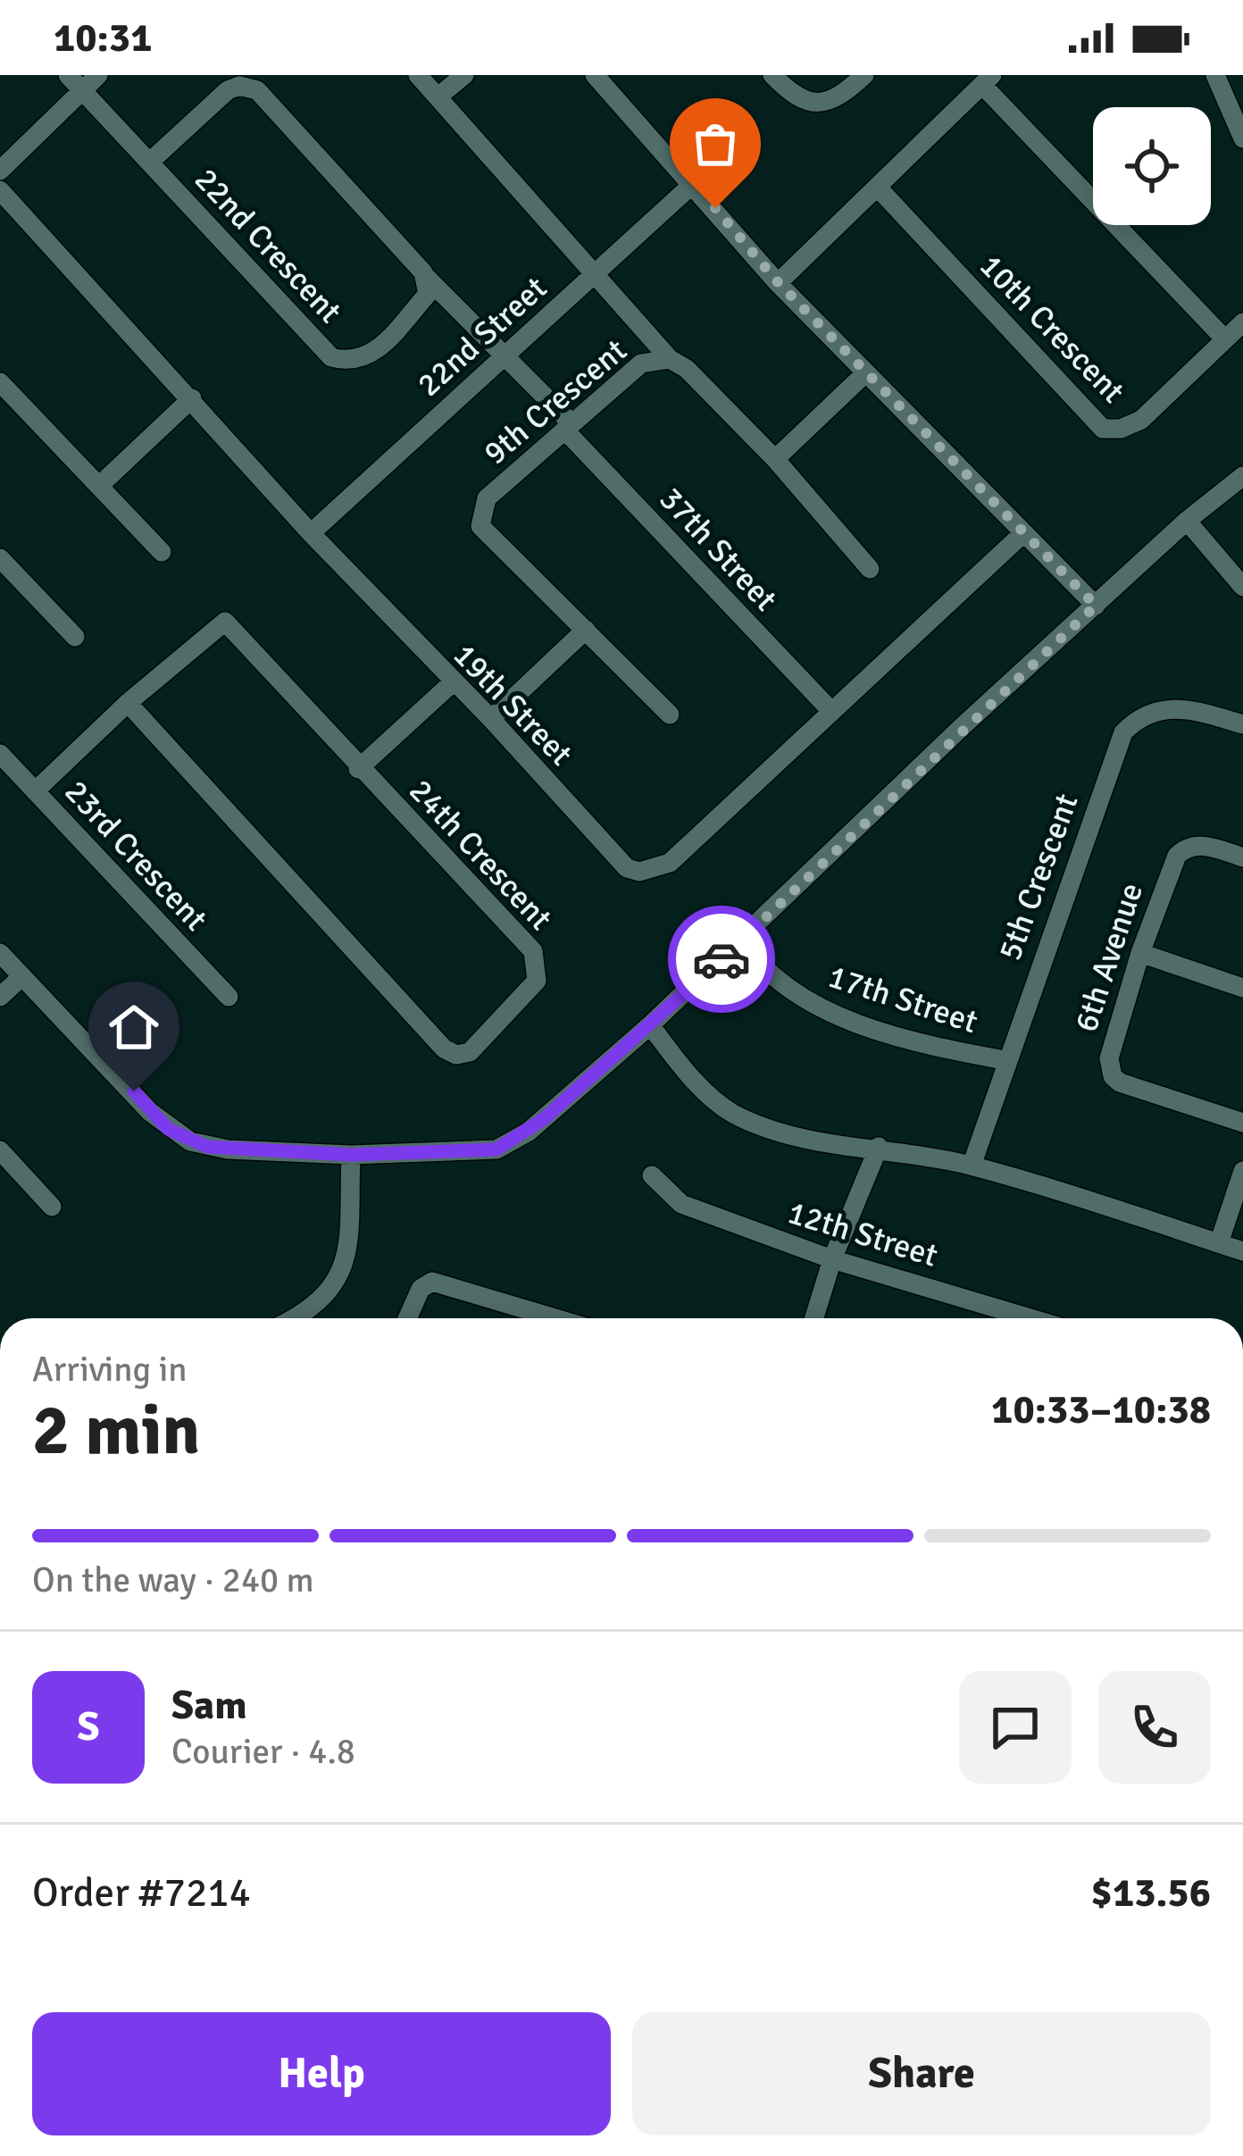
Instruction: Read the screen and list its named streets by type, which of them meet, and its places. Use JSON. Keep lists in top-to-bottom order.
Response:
{
  "streets": {
    "street": [
      "22nd Crescent",
      "10th Crescent",
      "22nd Street",
      "9th Crescent",
      "37th Street",
      "19th Street",
      "24th Crescent",
      "23rd Crescent",
      "5th Crescent",
      "6th Avenue",
      "17th Street",
      "12th Street"
    ]
  },
  "crossings": [
    ["22nd Crescent", "37th Street"],
    ["22nd Street", "37th Street"],
    ["22nd Street", "19th Street"],
    ["9th Crescent", "37th Street"],
    ["37th Street", "19th Street"],
    ["24th Crescent", "23rd Crescent"],
    ["5th Crescent", "17th Street"]
  ],
  "page": {
    "status": "10:31",
    "heading": ["2 min", "Arriving in", "10:33–10:38"],
    "panel": [
      "Sam",
      "Courier · 4.8",
      "Order #7214",
      "$13.56"
    ],
    "bar": "On the way · 240 m",
    "round": "S",
    "buttons": ["Help", "Share"]
  }
}
